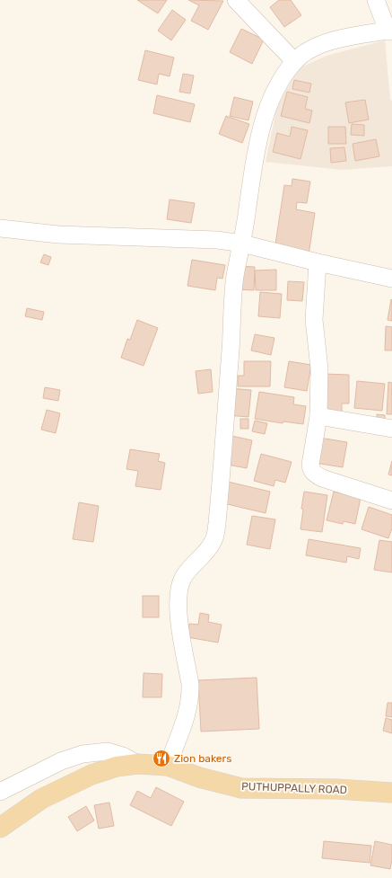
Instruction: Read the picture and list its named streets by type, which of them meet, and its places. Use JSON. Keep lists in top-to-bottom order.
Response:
{
  "streets": {
    "main road": ["PUTHUPPALLY ROAD"]
  },
  "places": {
    "restaurant": ["Zion bakers"]
  }
}
